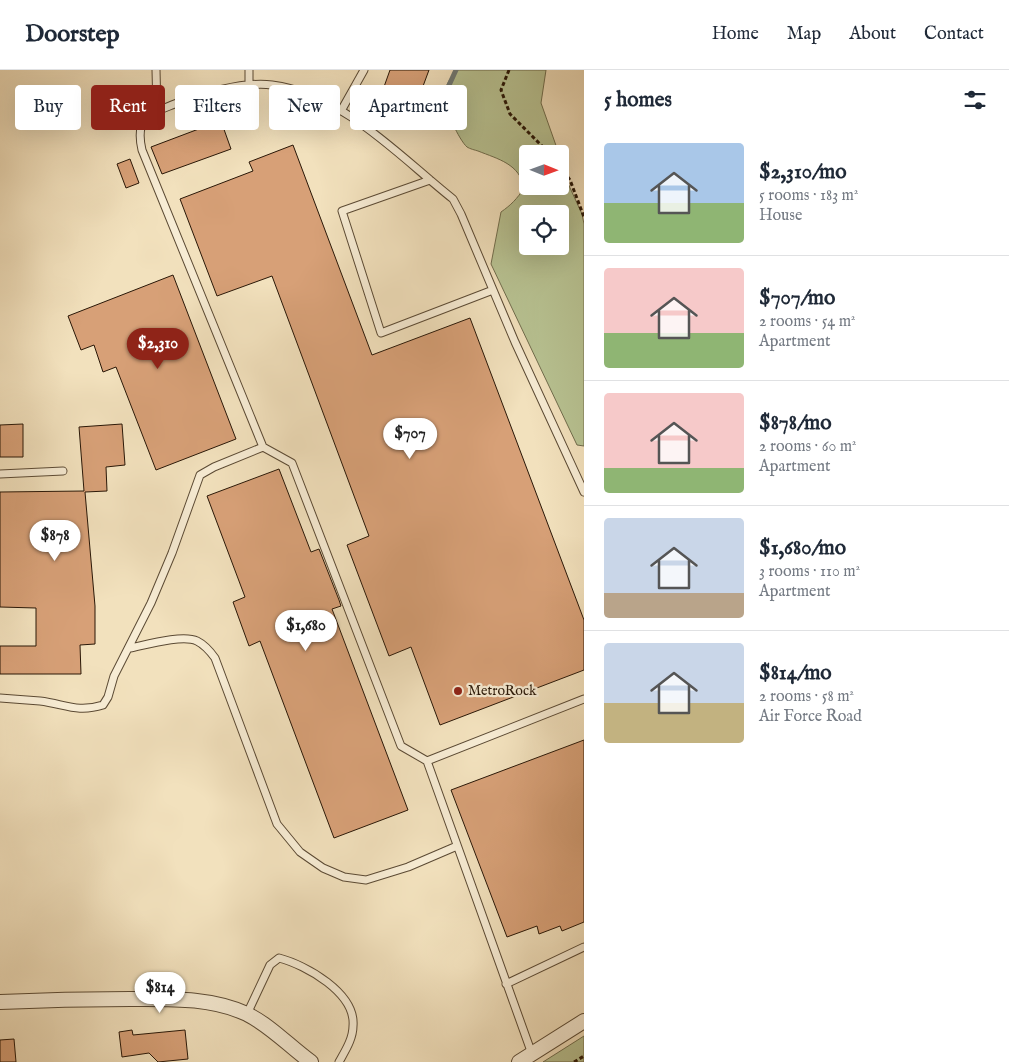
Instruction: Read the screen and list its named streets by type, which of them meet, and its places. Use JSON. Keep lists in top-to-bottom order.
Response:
{
  "places": ["MetroRock"],
  "north": "right",
  "page": {
    "header": "Doorstep",
    "nav": [
      "Home",
      "Map",
      "About",
      "Contact"
    ],
    "heading": "5 homes",
    "chip": [
      "Buy",
      "Rent",
      "Filters",
      "New",
      "Apartment"
    ],
    "list": [
      {
        "name": "$2,310/mo",
        "note": "5 rooms · 183 m² · House"
      },
      {
        "name": "$707/mo",
        "note": "2 rooms · 54 m² · Apartment"
      },
      {
        "name": "$878/mo",
        "note": "2 rooms · 60 m² · Apartment"
      },
      {
        "name": "$1,680/mo",
        "note": "3 rooms · 110 m² · Apartment"
      },
      {
        "name": "$814/mo",
        "note": "2 rooms · 58 m² · Air Force Road"
      }
    ],
    "price": [
      "$2,310",
      "$707",
      "$878",
      "$1,680",
      "$814"
    ]
  }
}
